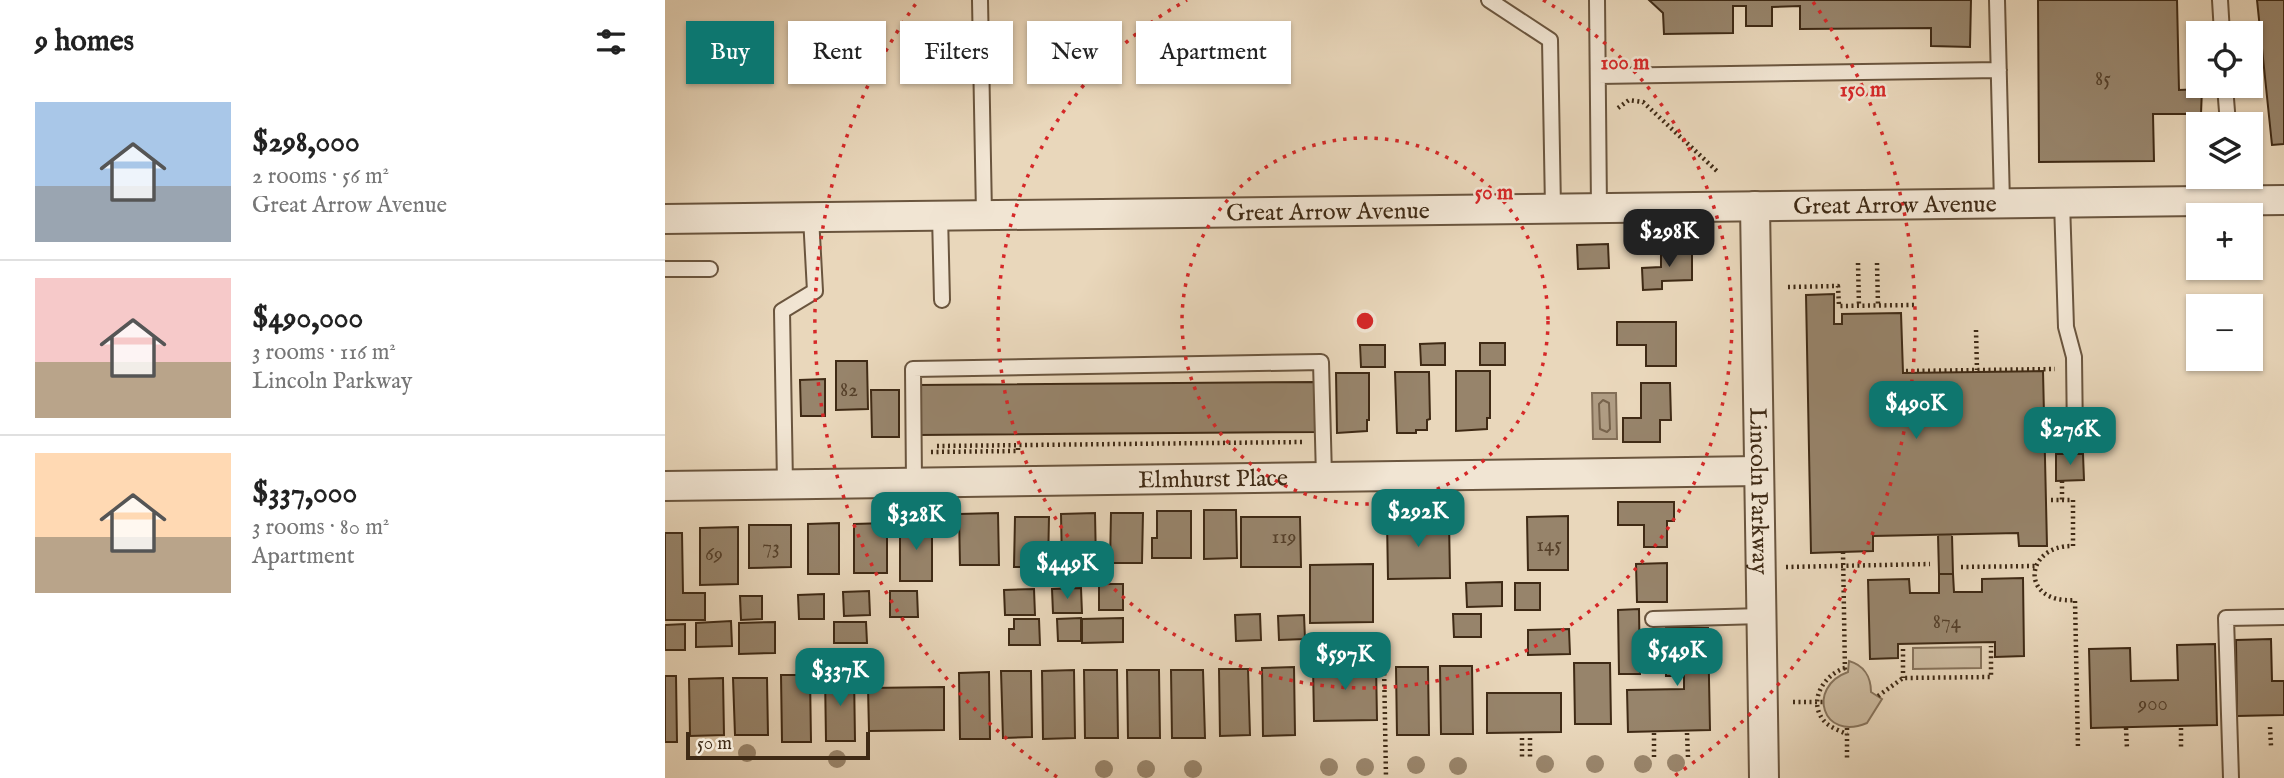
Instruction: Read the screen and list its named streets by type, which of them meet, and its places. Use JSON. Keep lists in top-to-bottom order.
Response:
{
  "streets": {
    "street": ["Great Arrow Avenue", "Elmhurst Place", "Lincoln Parkway"]
  },
  "crossings": [
    ["Great Arrow Avenue", "Lincoln Parkway"],
    ["Elmhurst Place", "Lincoln Parkway"]
  ],
  "house_numbers": [
    "85",
    "82",
    "119",
    "145",
    "73",
    "69",
    "874",
    "900"
  ],
  "scale_bar": "50 m",
  "page": {
    "heading": "9 homes",
    "map_buttons": ["+", "−"],
    "chip": [
      "Buy",
      "Rent",
      "Filters",
      "New",
      "Apartment"
    ],
    "list": [
      {
        "name": "$298,000",
        "note": "2 rooms · 56 m² · Great Arrow Avenue"
      },
      {
        "name": "$490,000",
        "note": "3 rooms · 116 m² · Lincoln Parkway"
      },
      {
        "name": "$337,000",
        "note": "3 rooms · 80 m² · Apartment"
      }
    ],
    "price": [
      "$298K",
      "$490K",
      "$276K",
      "$292K",
      "$328K",
      "$449K",
      "$549K",
      "$597K",
      "$337K"
    ],
    "scale": "50 m"
  },
  "rings": ["100 m", "150 m", "50 m"]
}
